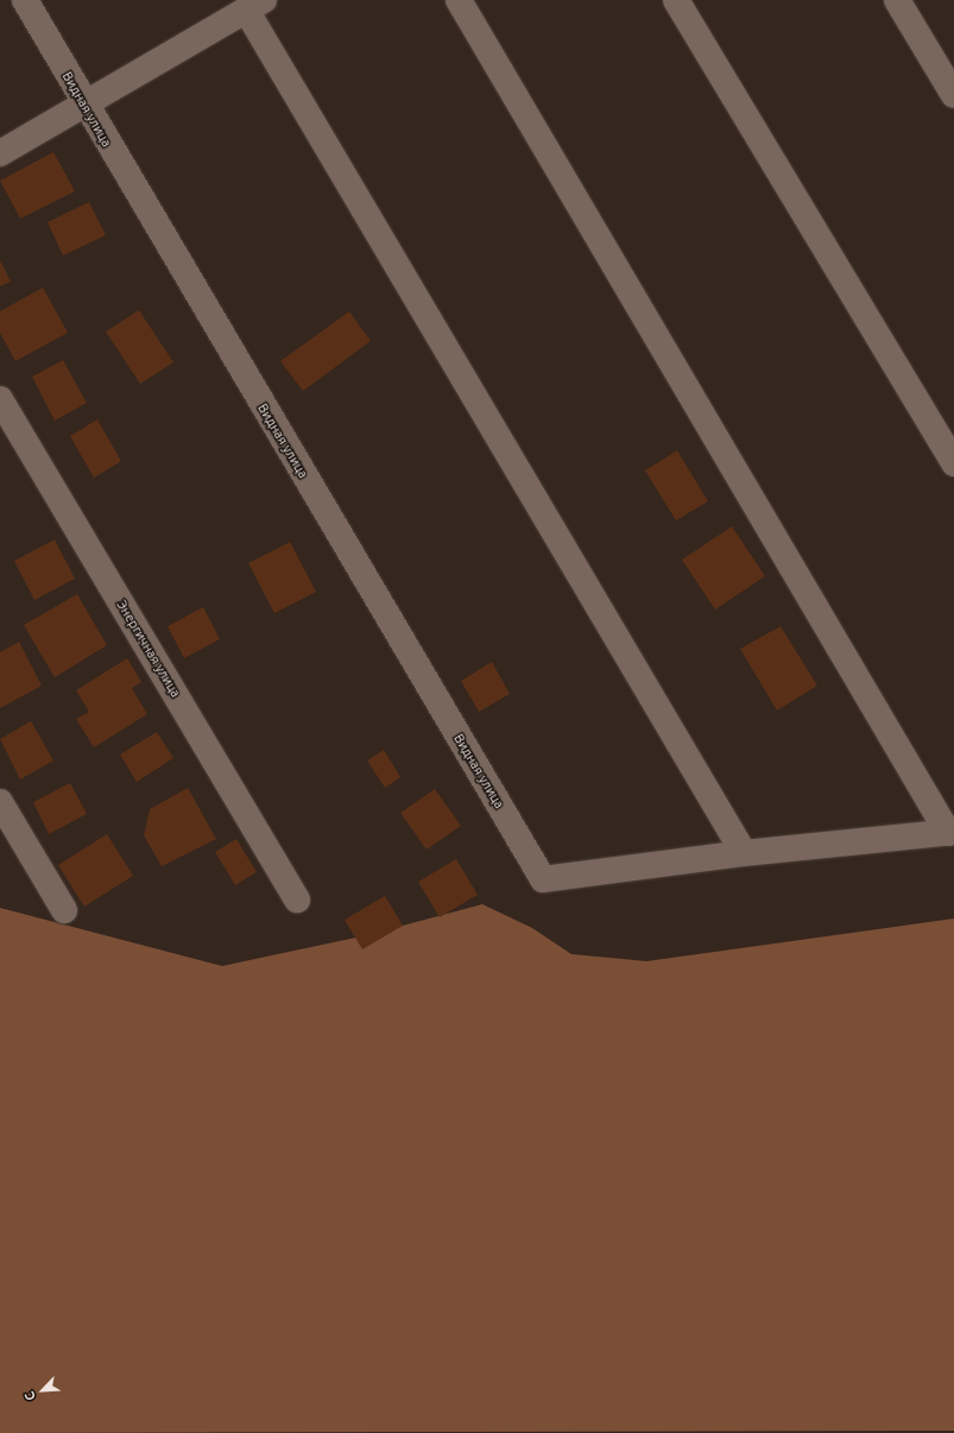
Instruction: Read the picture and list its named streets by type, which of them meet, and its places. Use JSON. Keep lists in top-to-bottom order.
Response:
{
  "streets": {
    "street": ["Видная улица", "Энергичная улица"]
  },
  "north": "bottom left"
}
